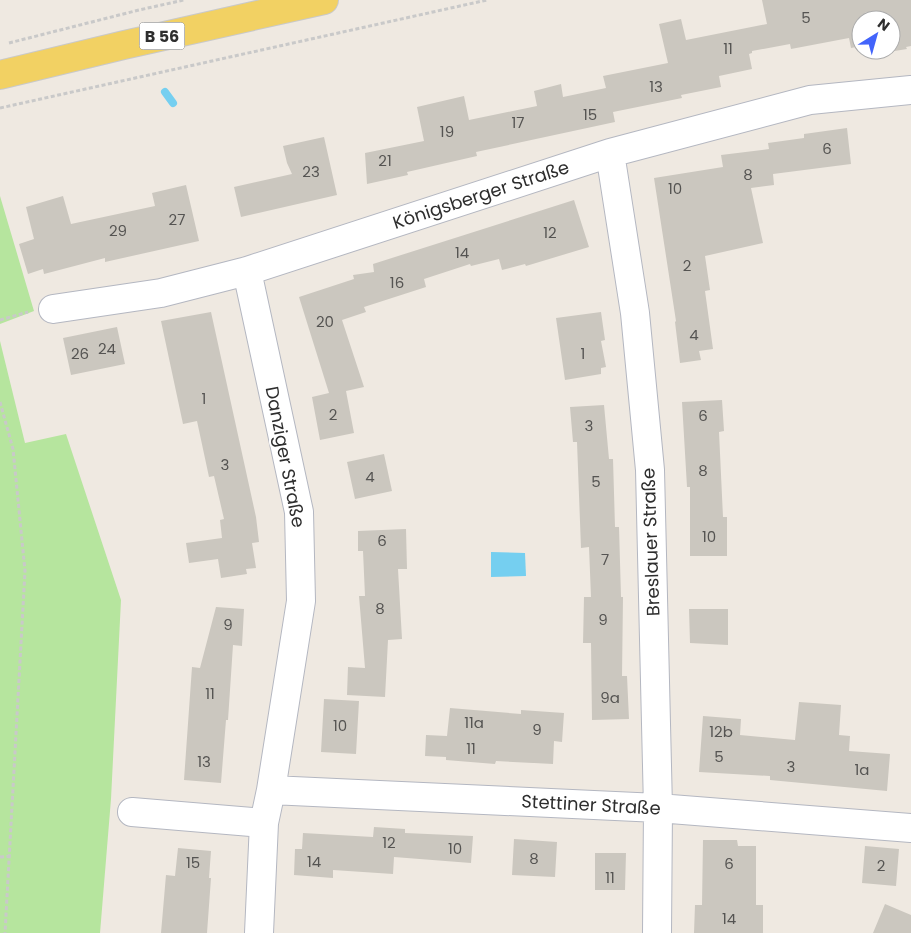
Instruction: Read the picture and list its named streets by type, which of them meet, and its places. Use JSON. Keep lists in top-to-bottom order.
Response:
{
  "streets": {
    "main road": ["B 56"],
    "street": [
      "Königsberger Straße",
      "Danziger Straße",
      "Breslauer Straße",
      "Stettiner Straße"
    ]
  },
  "crossings": [
    ["Königsberger Straße", "Danziger Straße"],
    ["Königsberger Straße", "Breslauer Straße"],
    ["Danziger Straße", "Stettiner Straße"],
    ["Breslauer Straße", "Stettiner Straße"]
  ],
  "house_numbers": [
    "5",
    "11",
    "13",
    "15",
    "17",
    "19",
    "6",
    "21",
    "23",
    "8",
    "10",
    "27",
    "29",
    "12",
    "14",
    "2",
    "16",
    "20",
    "4",
    "24",
    "26",
    "1",
    "1",
    "2",
    "6",
    "3",
    "3",
    "8",
    "4",
    "5",
    "10",
    "6",
    "7",
    "8",
    "9",
    "9",
    "11",
    "9a",
    "11a",
    "10",
    "9",
    "12b",
    "11",
    "5",
    "13",
    "3",
    "1a",
    "12",
    "10",
    "8",
    "14",
    "15",
    "6",
    "2",
    "11",
    "14"
  ],
  "north": "top right"
}
